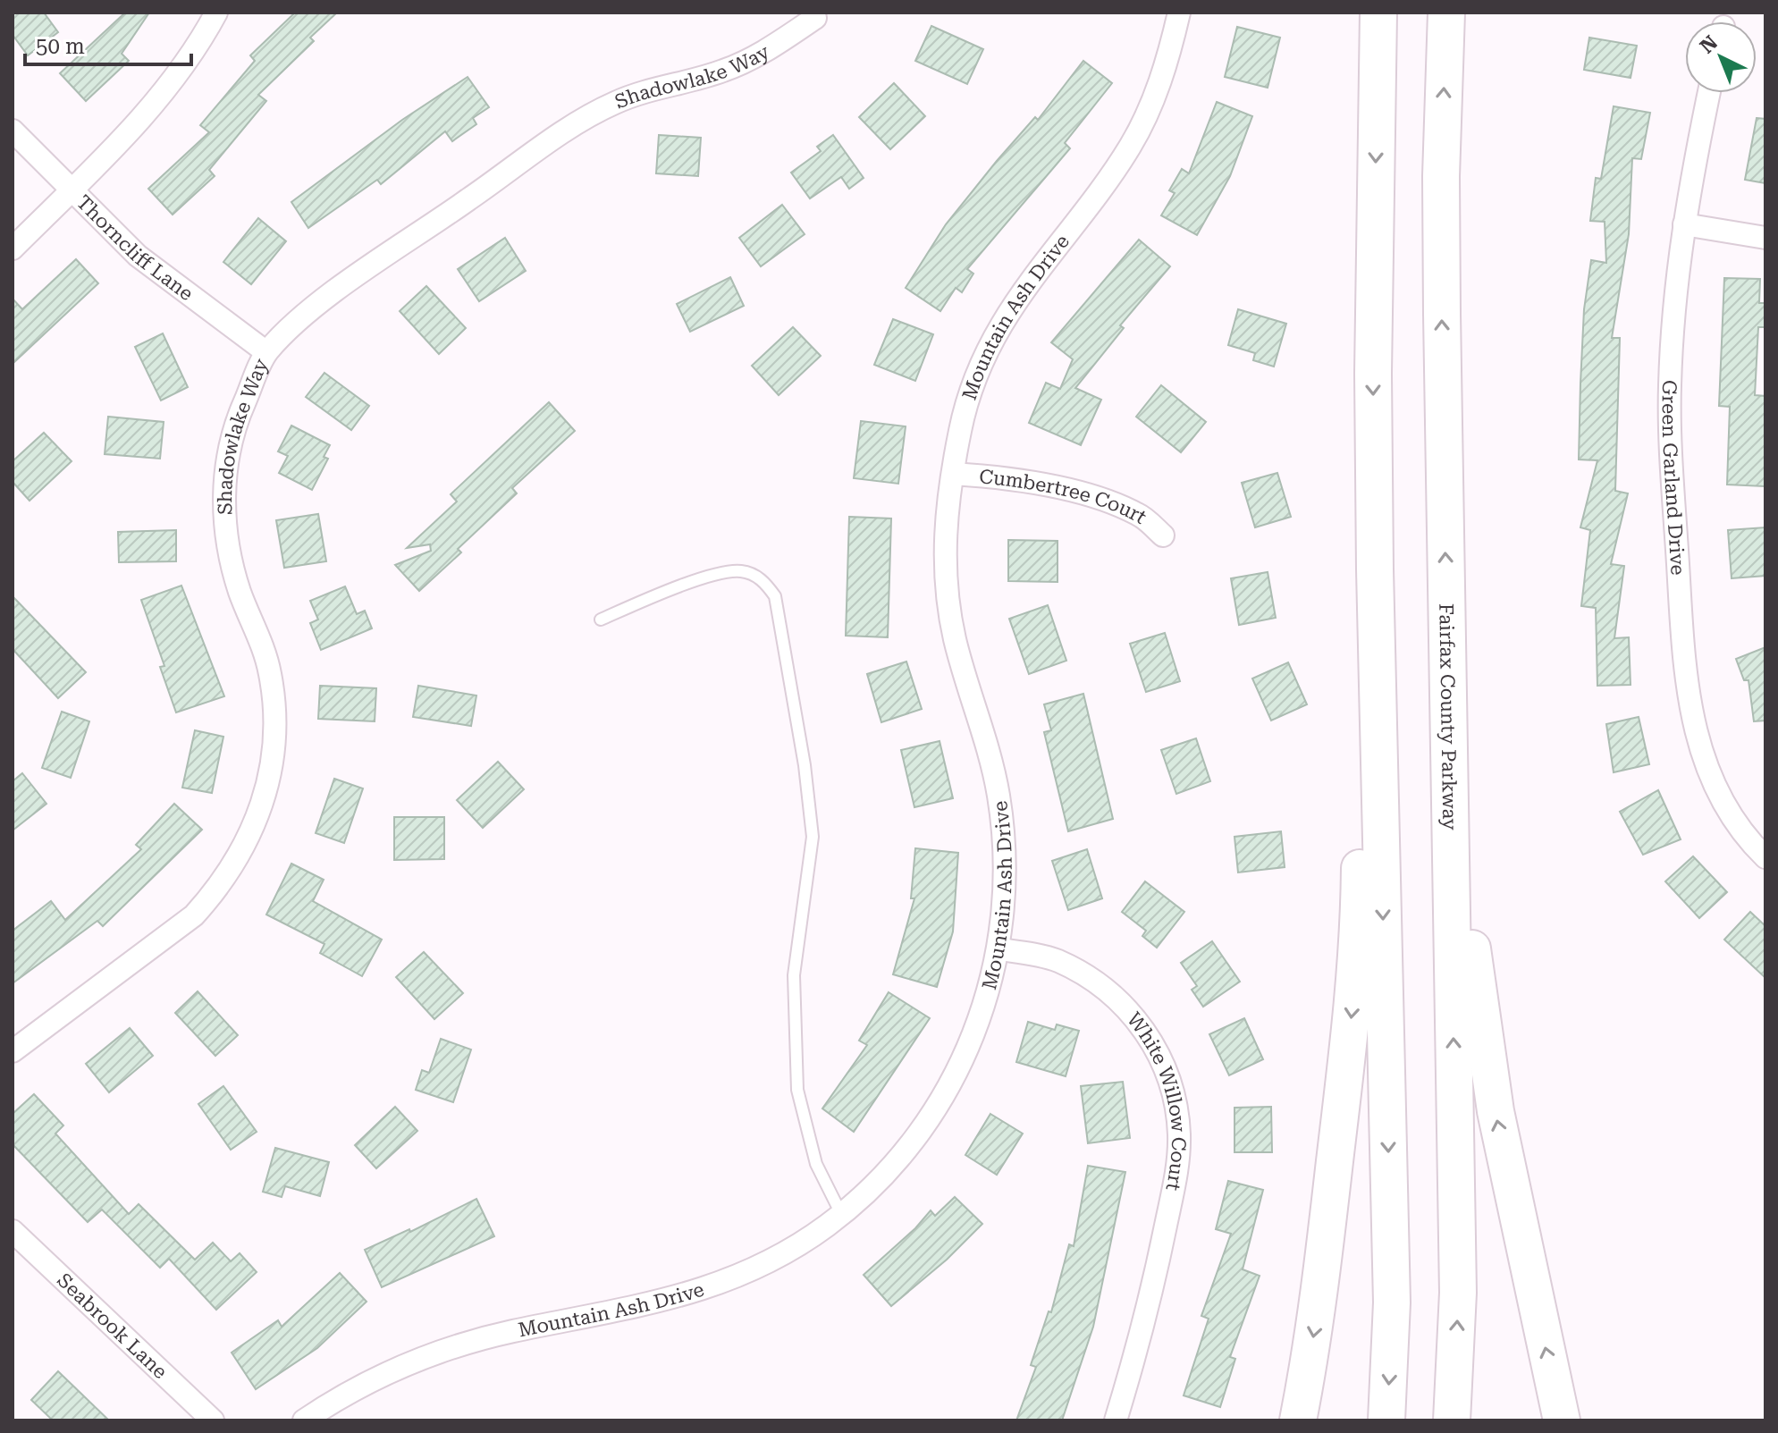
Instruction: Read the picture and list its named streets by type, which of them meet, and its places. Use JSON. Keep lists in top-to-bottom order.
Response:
{
  "streets": {
    "highway": ["Fairfax County Parkway"],
    "street": [
      "Shadowlake Way",
      "Thorncliff Lane",
      "Mountain Ash Drive",
      "Green Garland Drive",
      "Cumbertree Court",
      "White Willow Court",
      "Seabrook Lane"
    ]
  },
  "crossings": [
    ["Shadowlake Way", "Thorncliff Lane"],
    ["Mountain Ash Drive", "Cumbertree Court"],
    ["Mountain Ash Drive", "White Willow Court"]
  ],
  "scale_bar": "50 m",
  "north": "top left"
}
